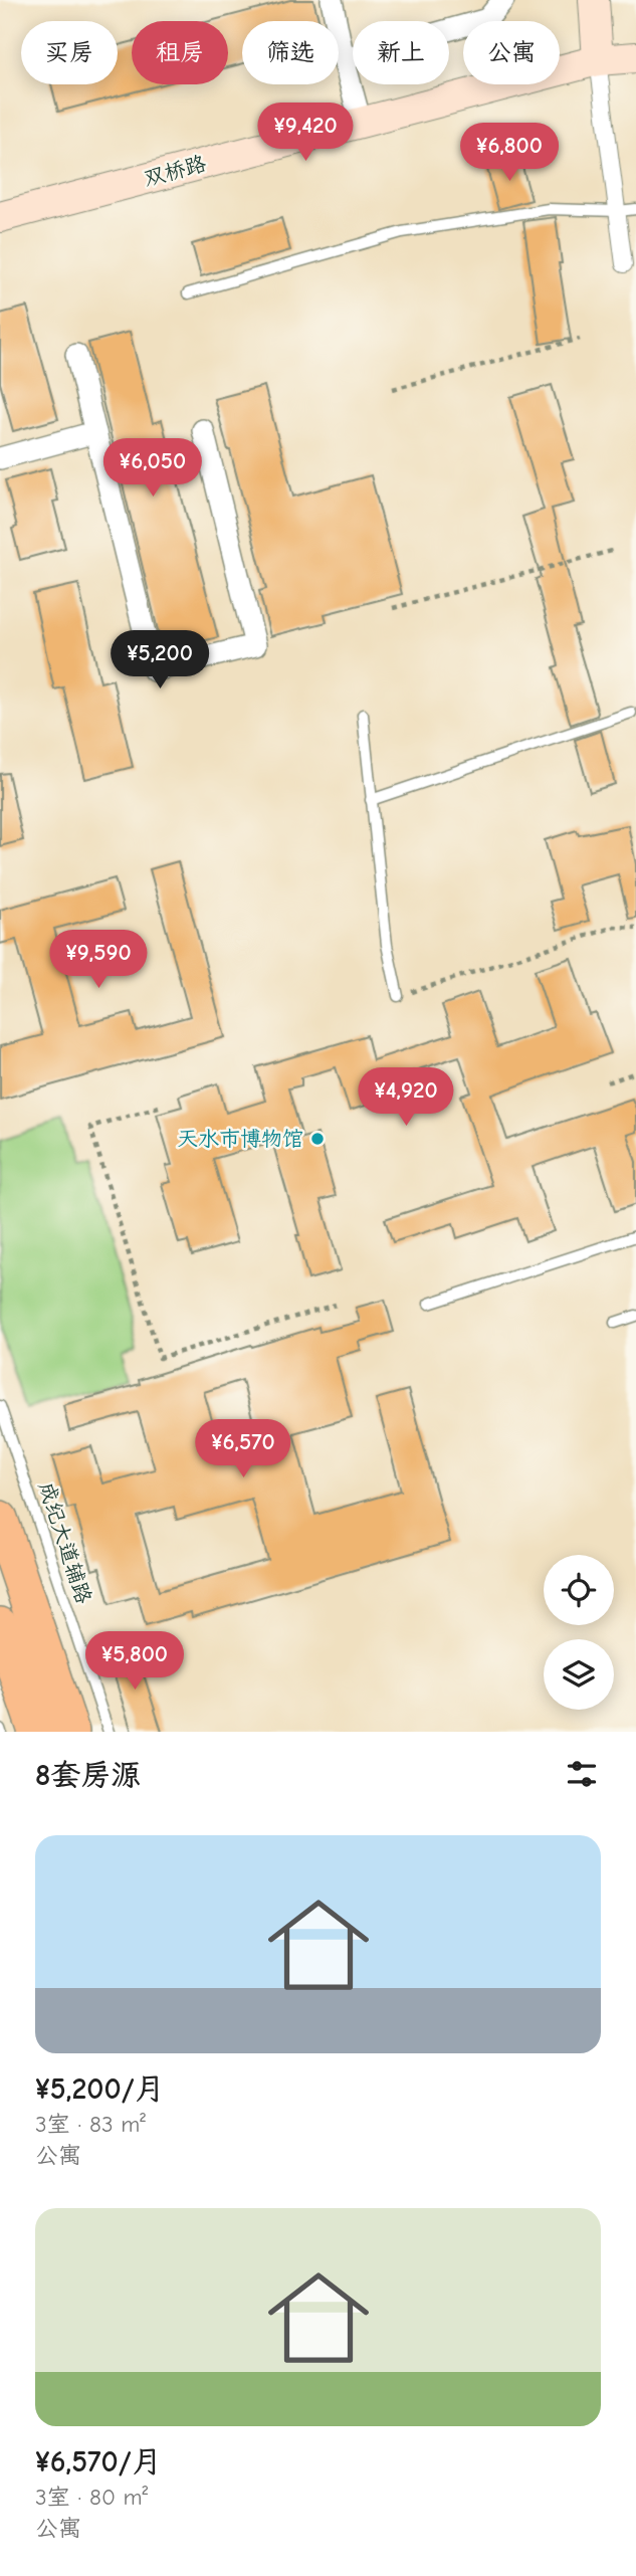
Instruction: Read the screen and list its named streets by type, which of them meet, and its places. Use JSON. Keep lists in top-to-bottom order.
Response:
{
  "streets": {
    "main road": ["双桥路"],
    "lane": ["成纪大道辅路"]
  },
  "places": ["天水市博物馆"],
  "page": {
    "chip": [
      "买房",
      "租房",
      "筛选",
      "新上",
      "公寓"
    ],
    "price": [
      "¥9,420",
      "¥6,800",
      "¥6,050",
      "¥5,200",
      "¥9,590",
      "¥4,920",
      "¥6,570",
      "¥5,800"
    ],
    "heading": "8套房源",
    "list": [
      {
        "name": "¥5,200/月",
        "note": "3室 · 83 m² · 公寓"
      },
      {
        "name": "¥6,570/月",
        "note": "3室 · 80 m² · 公寓"
      }
    ]
  }
}
